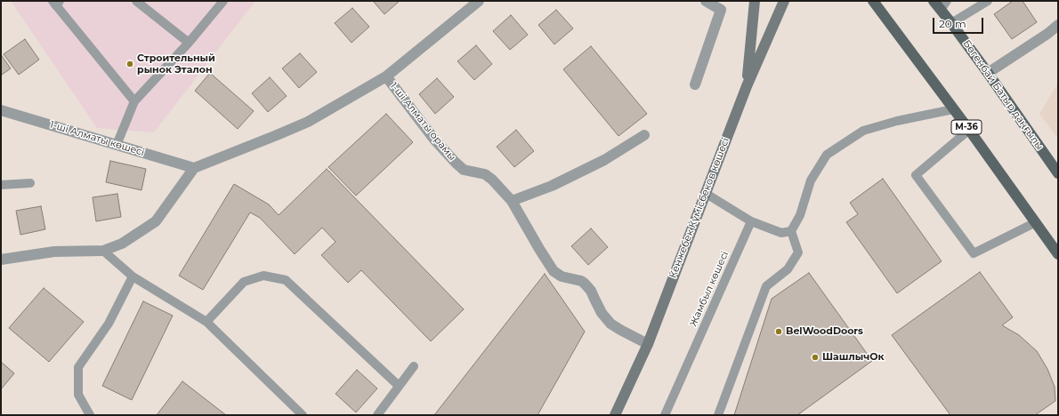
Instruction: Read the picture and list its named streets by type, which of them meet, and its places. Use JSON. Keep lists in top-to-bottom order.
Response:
{
  "streets": {
    "main road": ["Бөгенбай Батыр даңғылы", "M-36"],
    "street": ["1-ші Алматы орамы", "1-ші Алматы көшесі", "Кенжебек Күмісбеков көшесі"],
    "lane": ["Жамбыл көшесі"]
  },
  "crossings": [
    ["1-ші Алматы орамы", "Кенжебек Күмісбеков көшесі"]
  ],
  "places": ["Строительный рынок Эталон", "BelWoodDoors", "ШашлычОк"],
  "scale_bar": "20 m"
}
